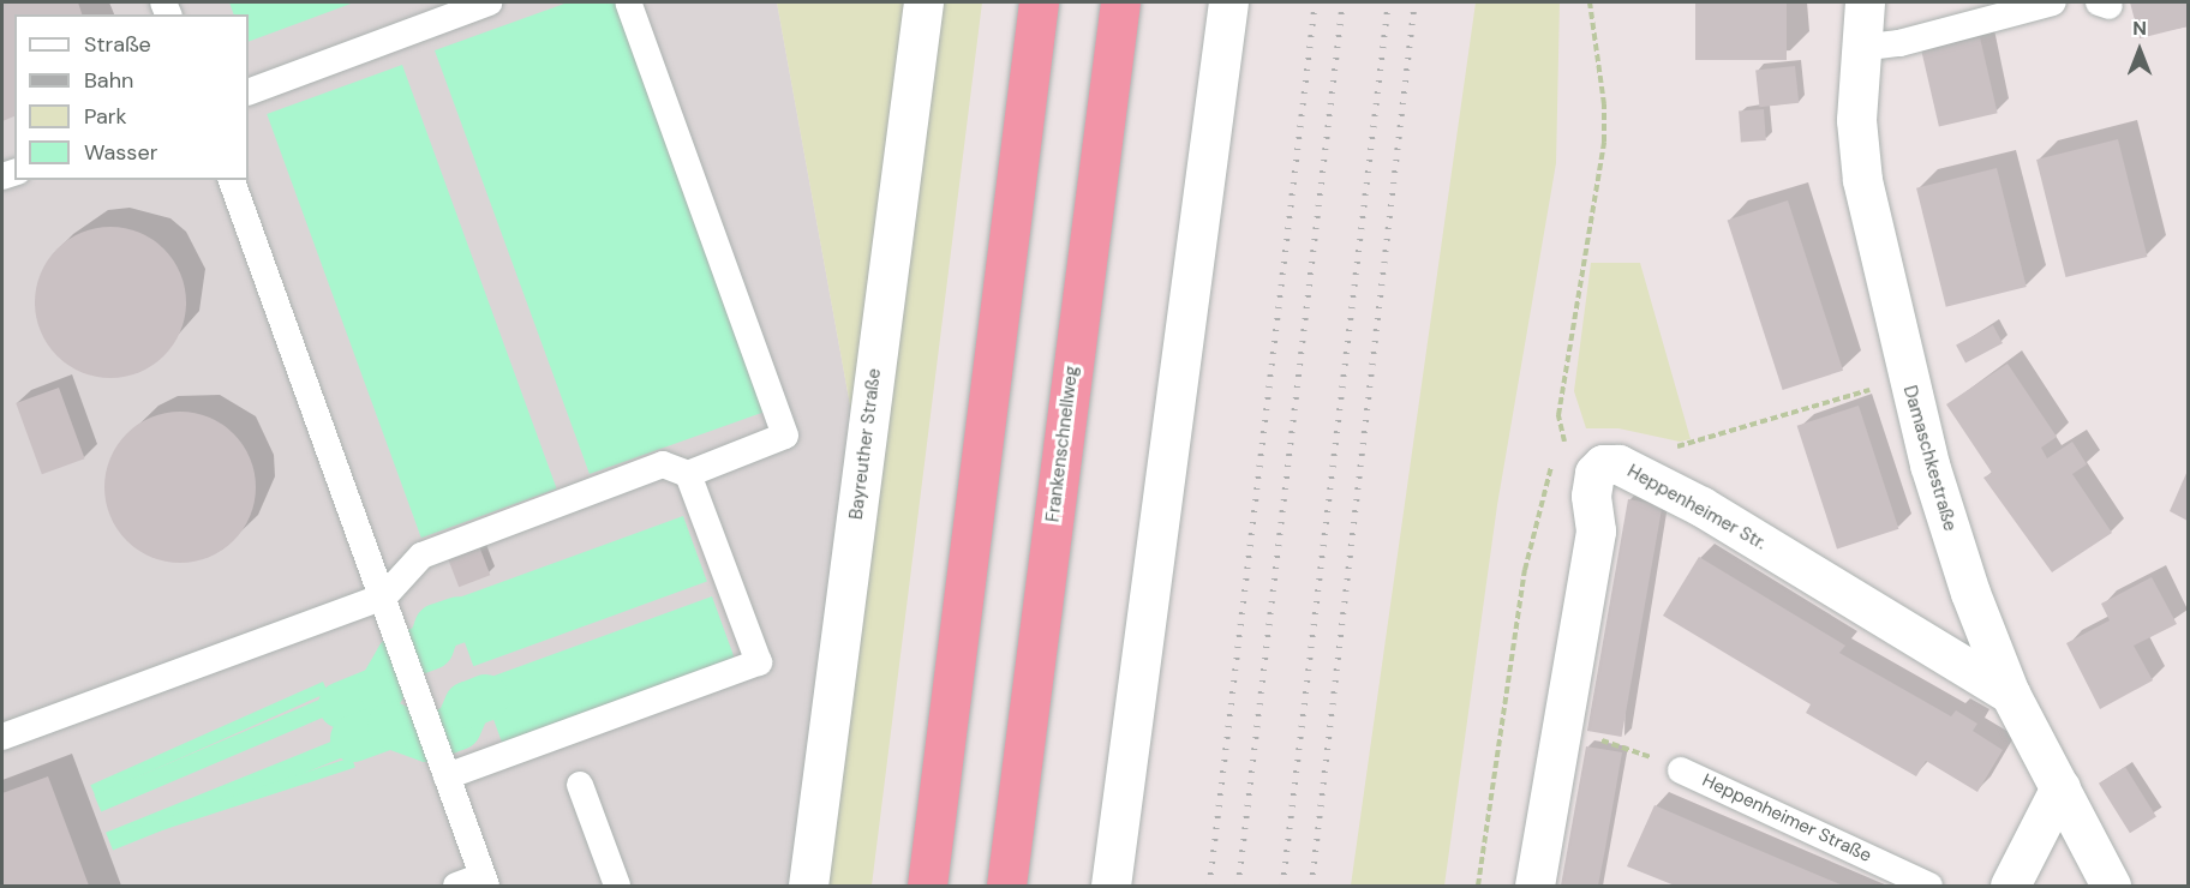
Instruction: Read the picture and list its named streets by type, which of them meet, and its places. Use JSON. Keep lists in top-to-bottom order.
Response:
{
  "streets": {
    "highway": ["Frankenschnellweg"],
    "street": ["Bayreuther Straße", "Damaschkestraße", "Heppenheimer Str."],
    "lane": ["Heppenheimer Straße"]
  },
  "crossings": [
    ["Damaschkestraße", "Heppenheimer Str."]
  ],
  "legend": [
    "Straße",
    "Bahn",
    "Park",
    "Wasser"
  ],
  "north": "top"
}
